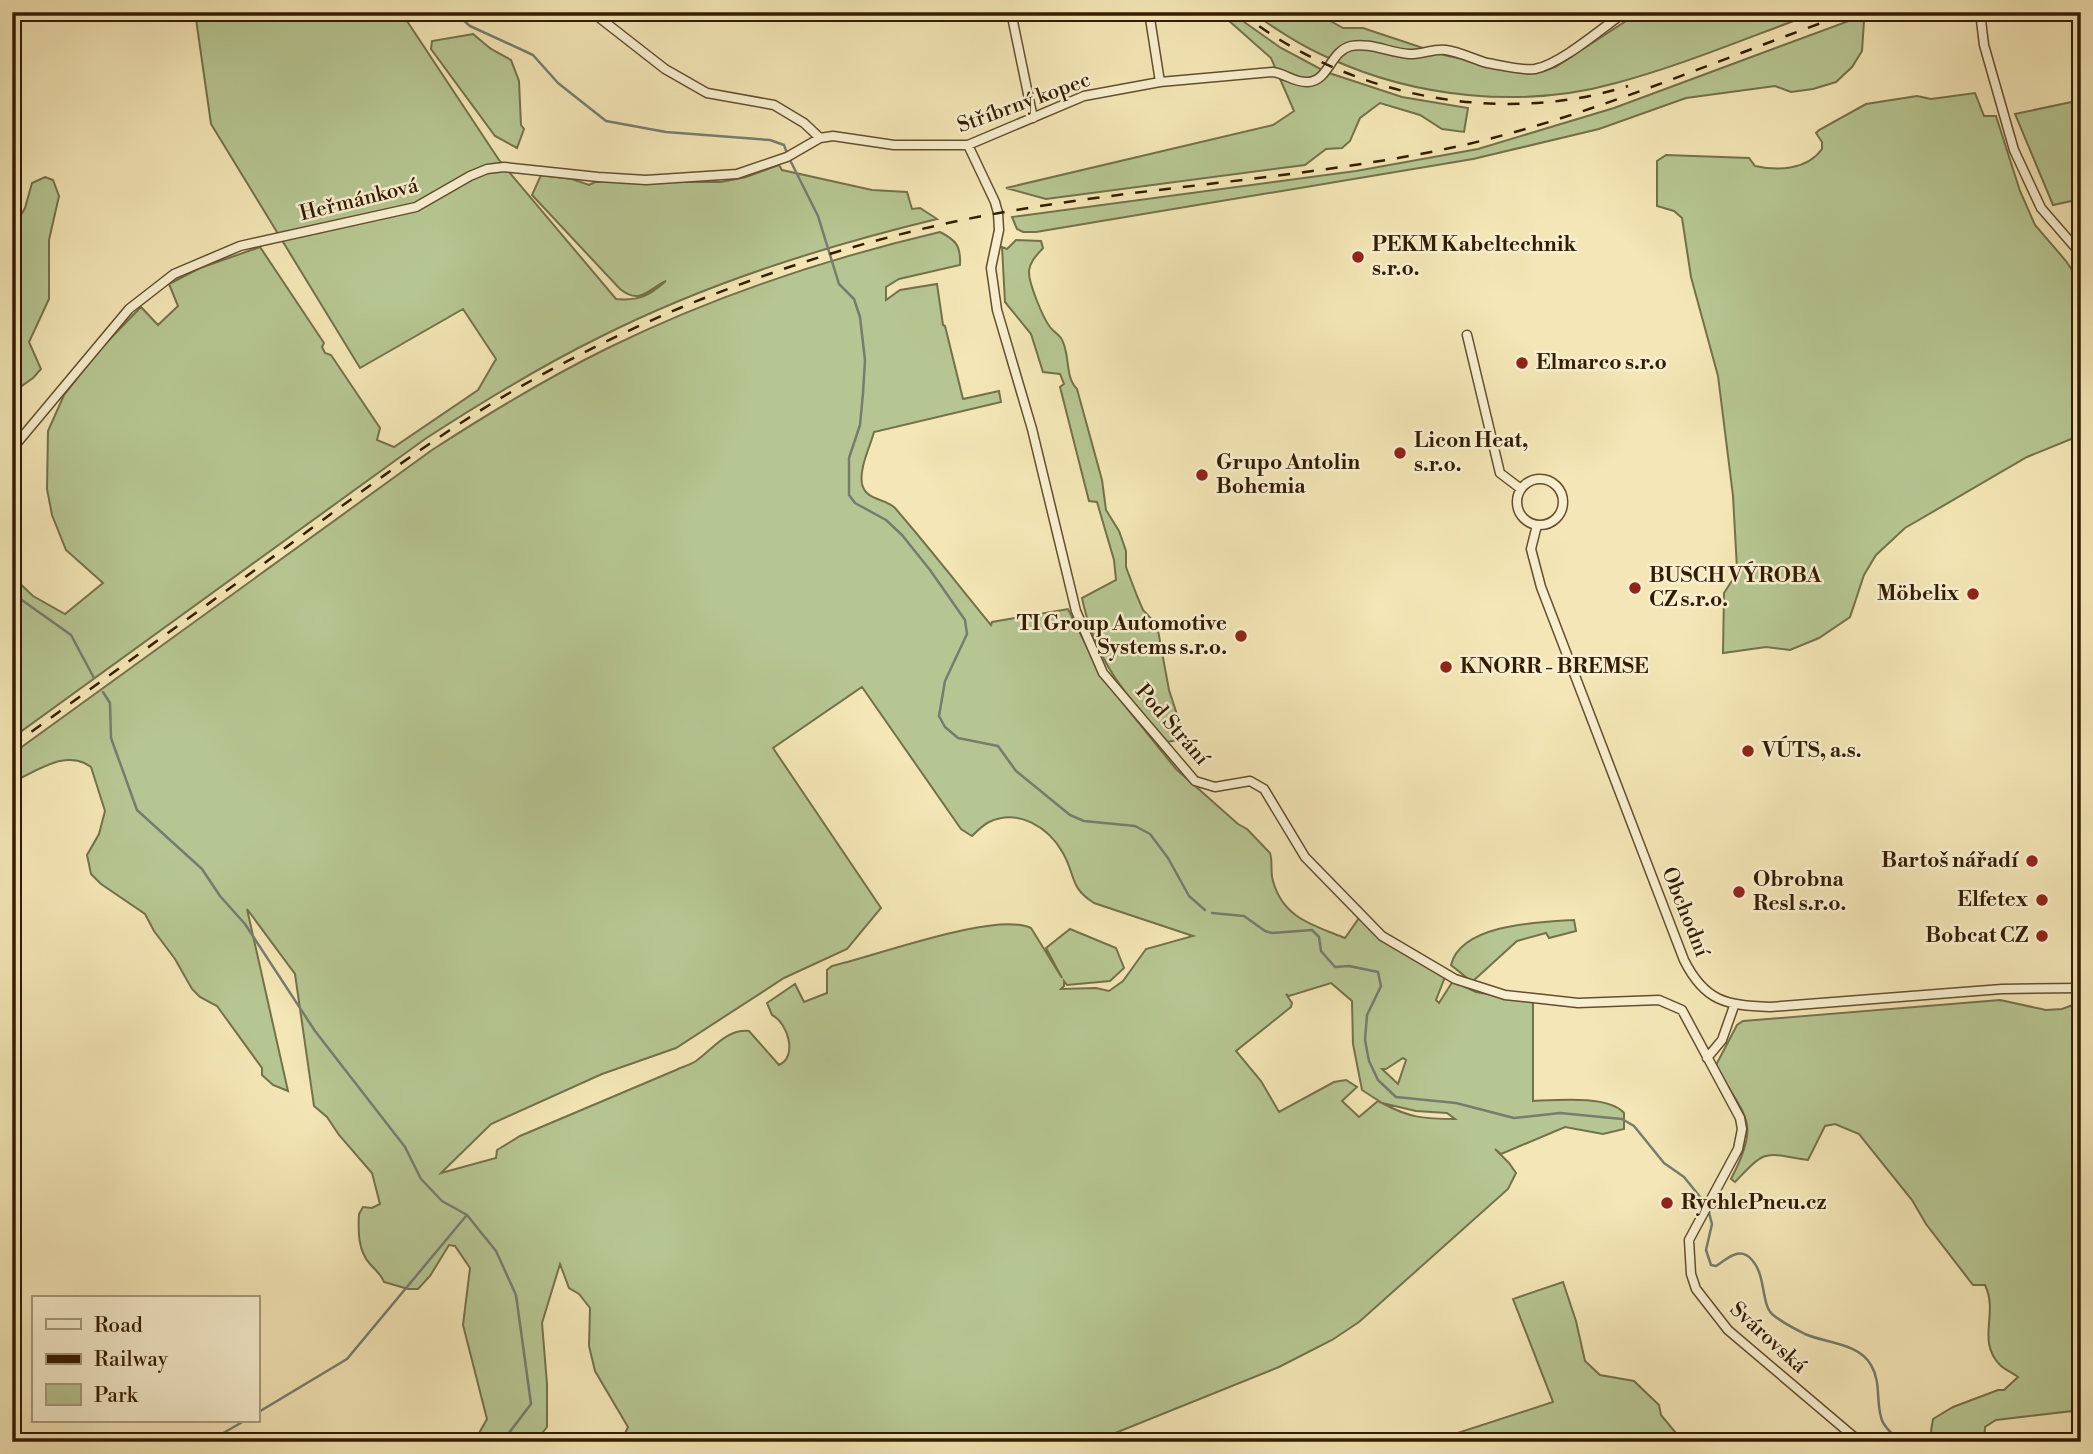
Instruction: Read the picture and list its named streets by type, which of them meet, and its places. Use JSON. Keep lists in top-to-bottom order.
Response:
{
  "streets": {
    "street": [
      "Stříbrný kopec",
      "Heřmánková",
      "Pod Strání",
      "Obchodní",
      "Svárovská"
    ]
  },
  "crossings": [
    ["Stříbrný kopec", "Heřmánková"],
    ["Stříbrný kopec", "Pod Strání"],
    ["Pod Strání", "Svárovská"]
  ],
  "places": [
    "PEKM Kabeltechnik s.r.o.",
    "Elmarco s.r.o",
    "Licon Heat, s.r.o.",
    "Grupo Antolin Bohemia",
    "BUSCH VÝROBA CZ s.r.o.",
    "Möbelix",
    "TI Group Automotive Systems s.r.o.",
    "KNORR - BREMSE",
    "VÚTS, a.s.",
    "Bartoš nářadí",
    "Obrobna Resl s.r.o.",
    "Elfetex",
    "Bobcat CZ",
    "RychlePneu.cz"
  ],
  "legend": ["Road", "Railway", "Park"]
}
